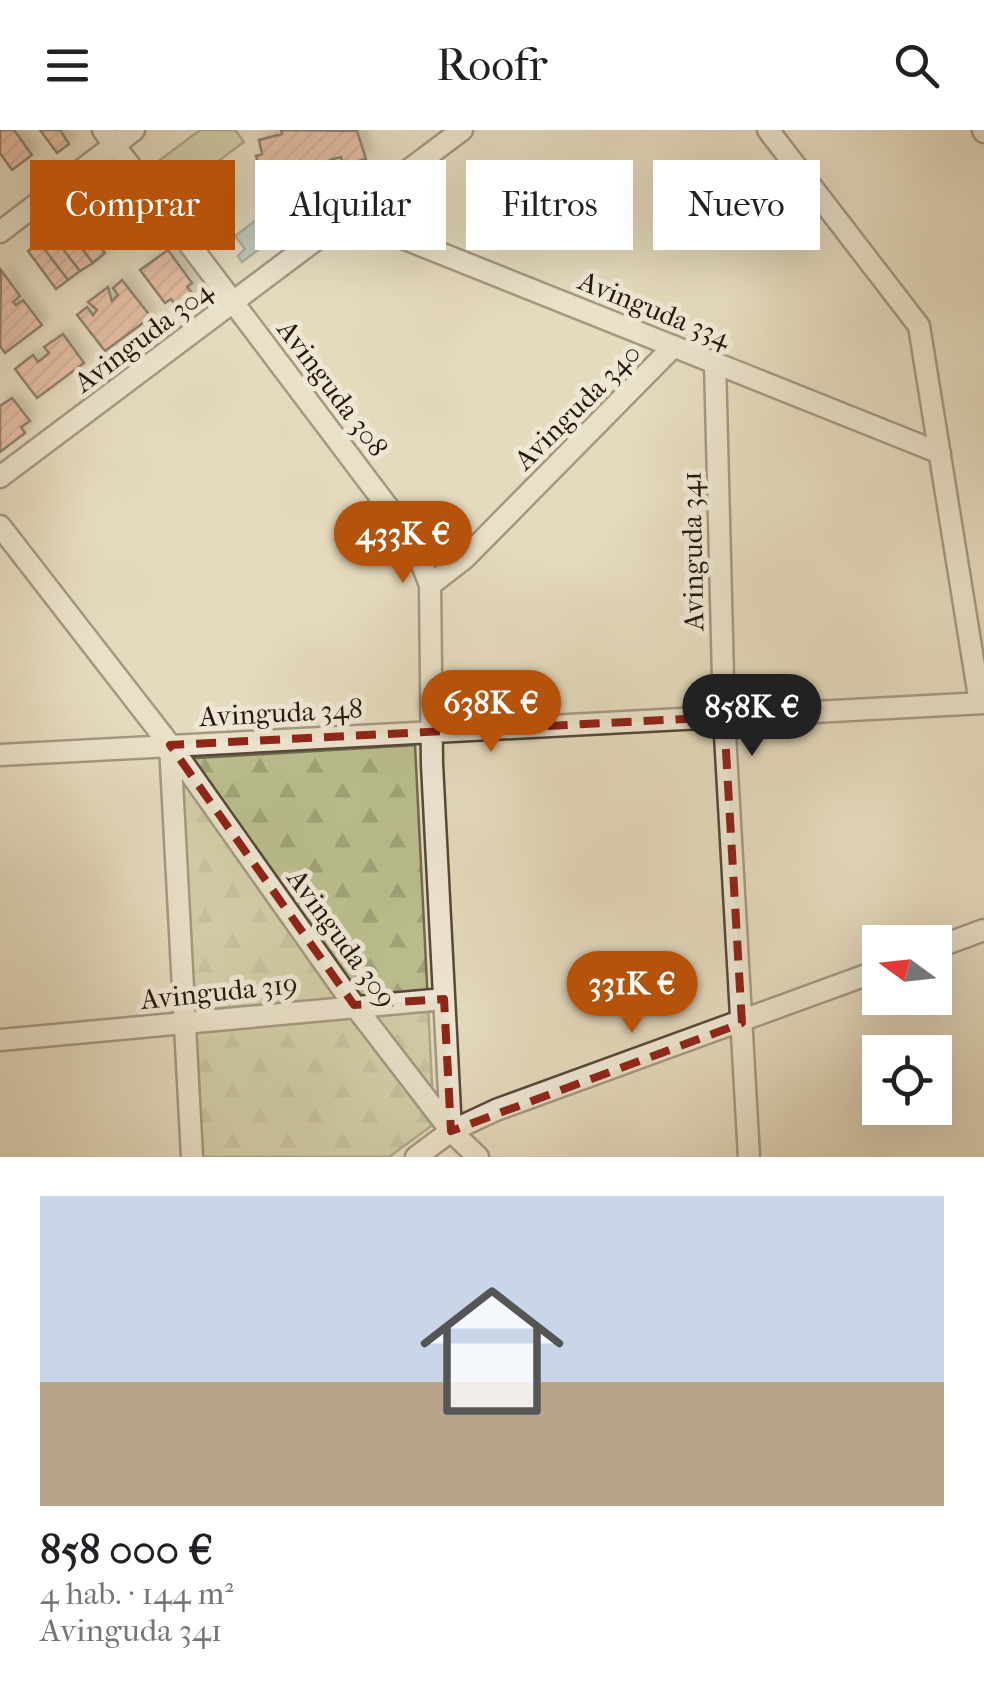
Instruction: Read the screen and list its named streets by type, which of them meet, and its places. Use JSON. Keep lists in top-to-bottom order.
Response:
{
  "streets": {
    "street": [
      "Avinguda 334",
      "Avinguda 304",
      "Avinguda 308",
      "Avinguda 340",
      "Avinguda 341",
      "Avinguda 348",
      "Avinguda 309",
      "Avinguda 319"
    ]
  },
  "crossings": [
    ["Avinguda 334", "Avinguda 340"],
    ["Avinguda 334", "Avinguda 341"],
    ["Avinguda 304", "Avinguda 308"],
    ["Avinguda 308", "Avinguda 340"],
    ["Avinguda 308", "Avinguda 348"],
    ["Avinguda 308", "Avinguda 309"],
    ["Avinguda 308", "Avinguda 319"],
    ["Avinguda 341", "Avinguda 348"],
    ["Avinguda 348", "Avinguda 309"],
    ["Avinguda 309", "Avinguda 319"]
  ],
  "north": "left",
  "page": {
    "header": "Roofr",
    "chip": [
      "Comprar",
      "Alquilar",
      "Filtros",
      "Nuevo"
    ],
    "price": [
      "433K €",
      "638K €",
      "858K €",
      "331K €"
    ],
    "list": [
      {
        "name": "858 000 €",
        "note": "4 hab. · 144 m² · Avinguda 341"
      }
    ]
  }
}
